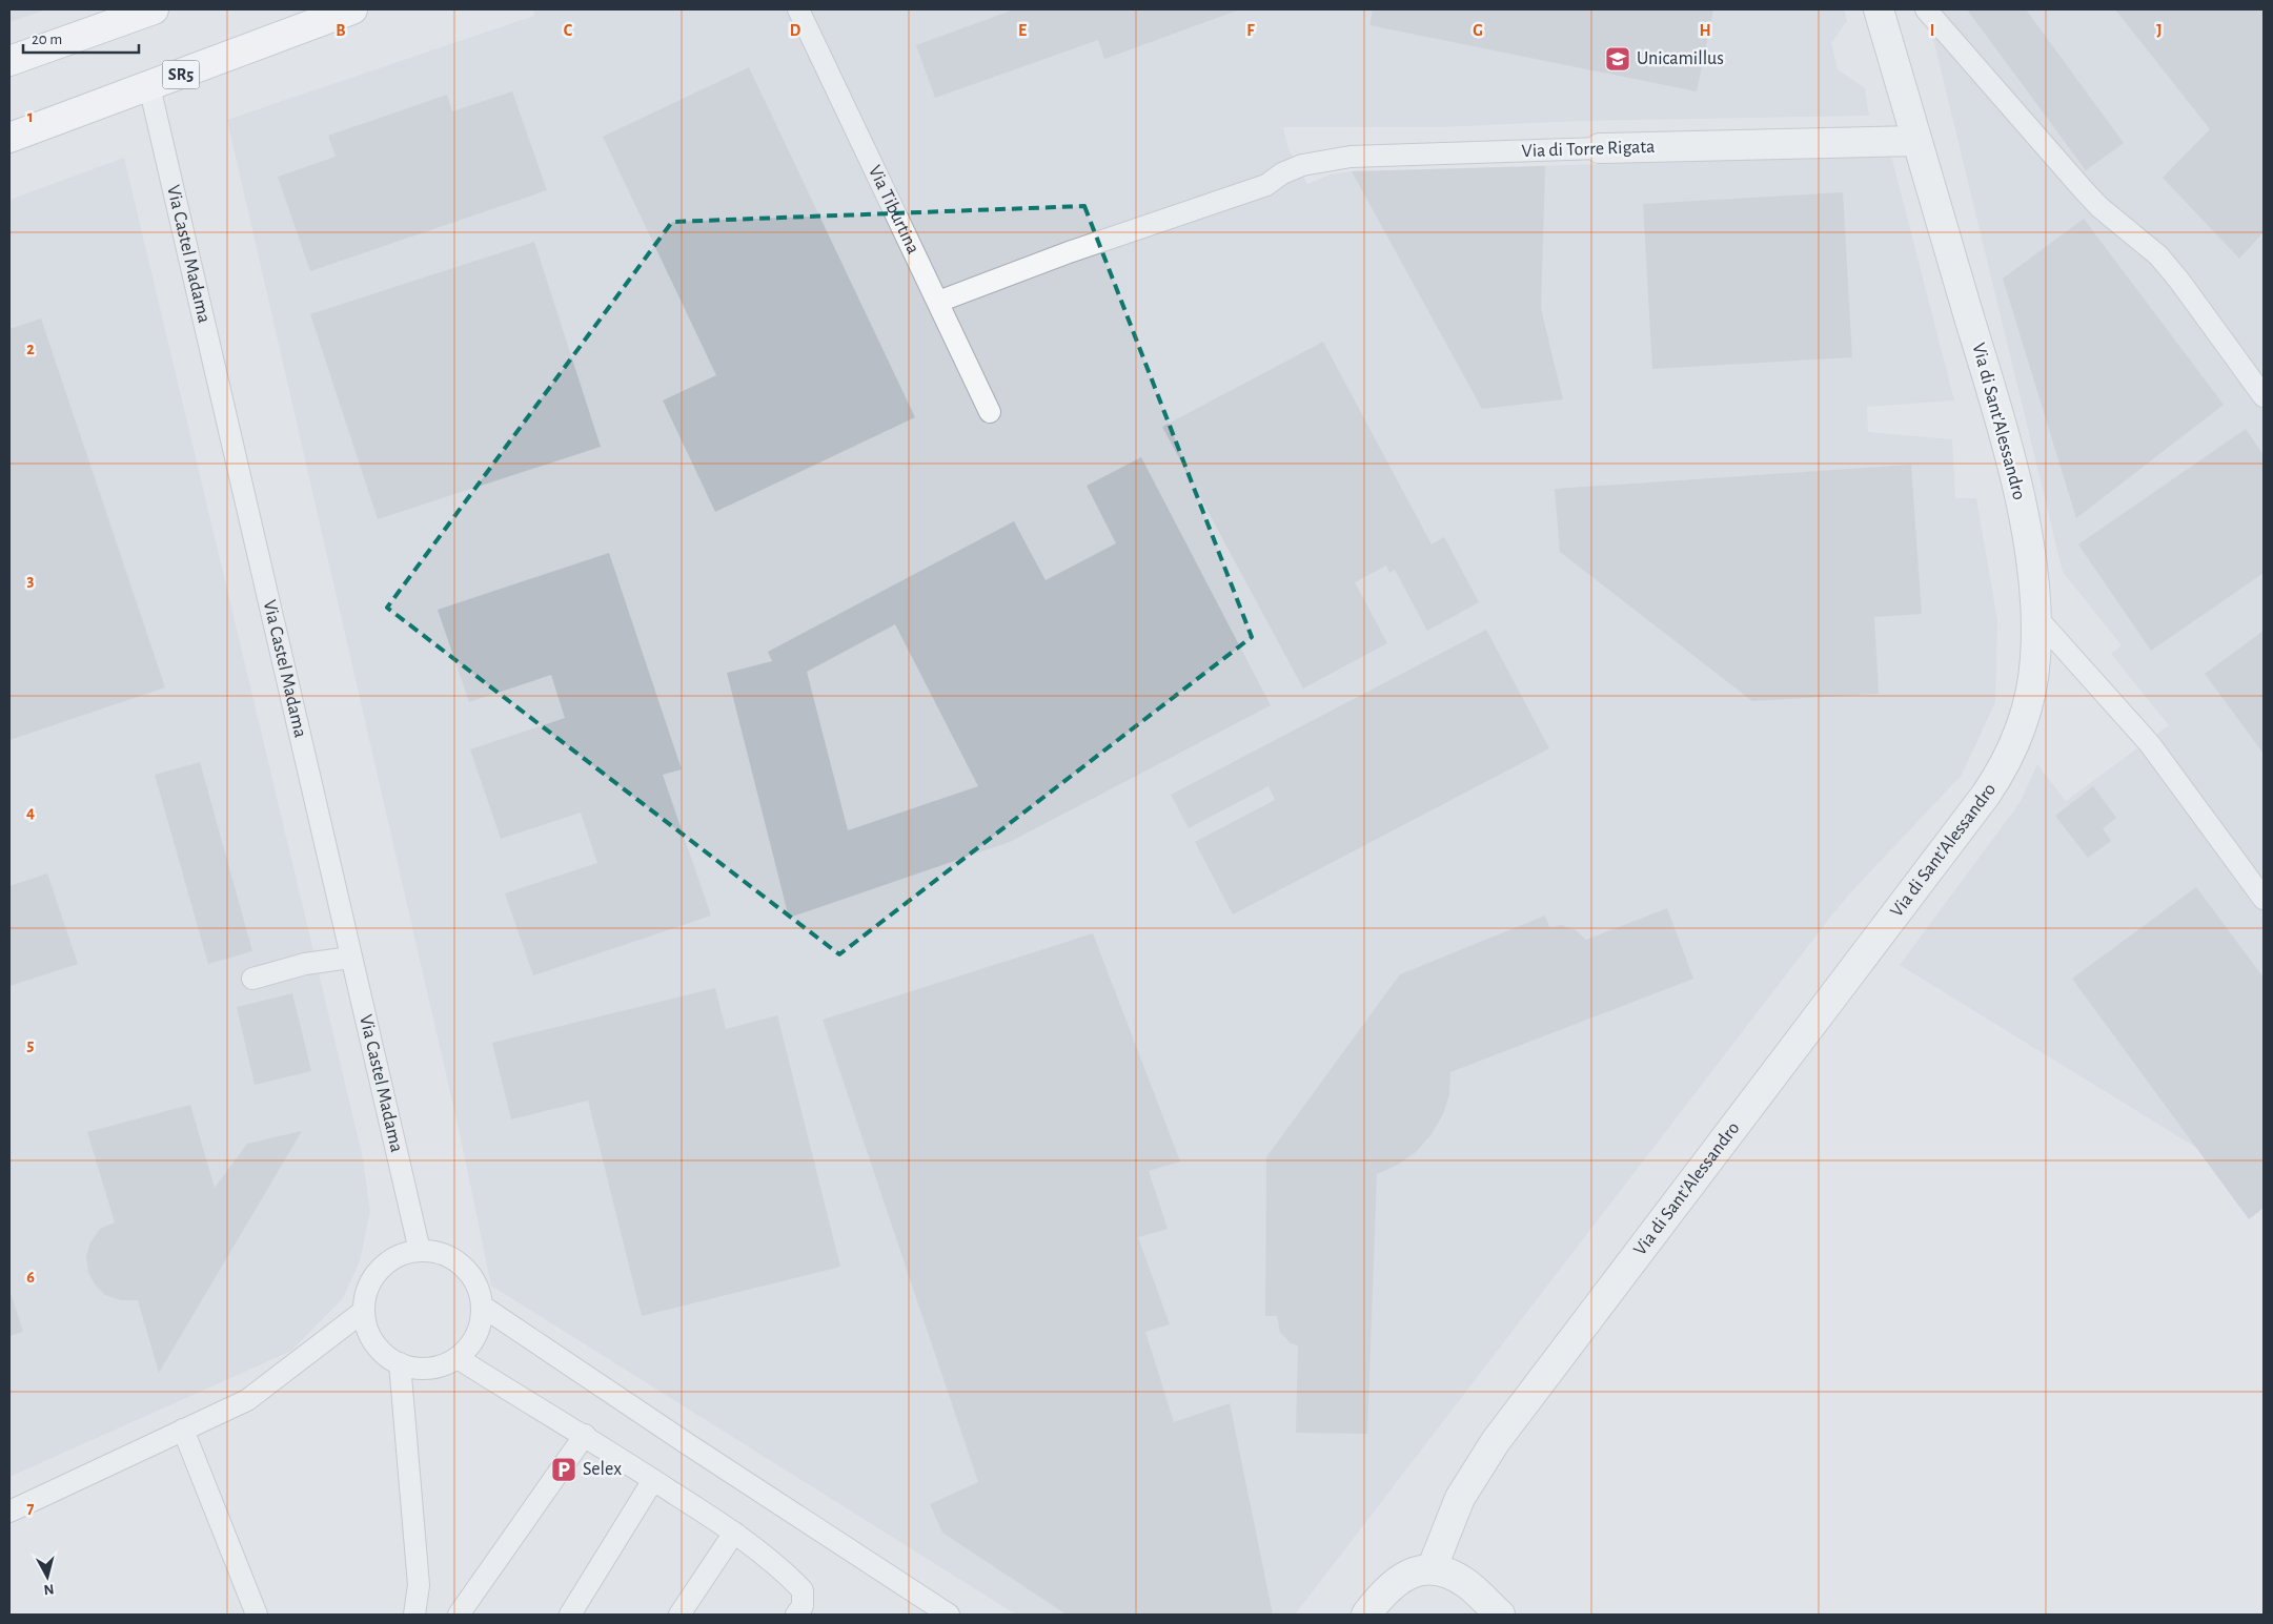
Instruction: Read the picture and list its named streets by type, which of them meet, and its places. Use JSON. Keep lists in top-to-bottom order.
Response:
{
  "streets": {
    "main road": ["SR5"],
    "street": ["Via di Torre Rigata", "Via di Sant'Alessandro"],
    "lane": ["Via Tiburtina", "Via Castel Madama"]
  },
  "crossings": [
    ["SR5", "Via Castel Madama"],
    ["Via di Torre Rigata", "Via Tiburtina"],
    ["Via di Torre Rigata", "Via di Sant'Alessandro"]
  ],
  "places": {
    "school or university": ["Unicamillus"],
    "parking": ["Selex"]
  },
  "scale_bar": "20 m",
  "north": "bottom",
  "grid": {
    "columns": [
      "B",
      "C",
      "D",
      "E",
      "F",
      "G",
      "H",
      "I",
      "J"
    ],
    "rows": [
      "1",
      "2",
      "3",
      "4",
      "5",
      "6",
      "7"
    ]
  }
}
